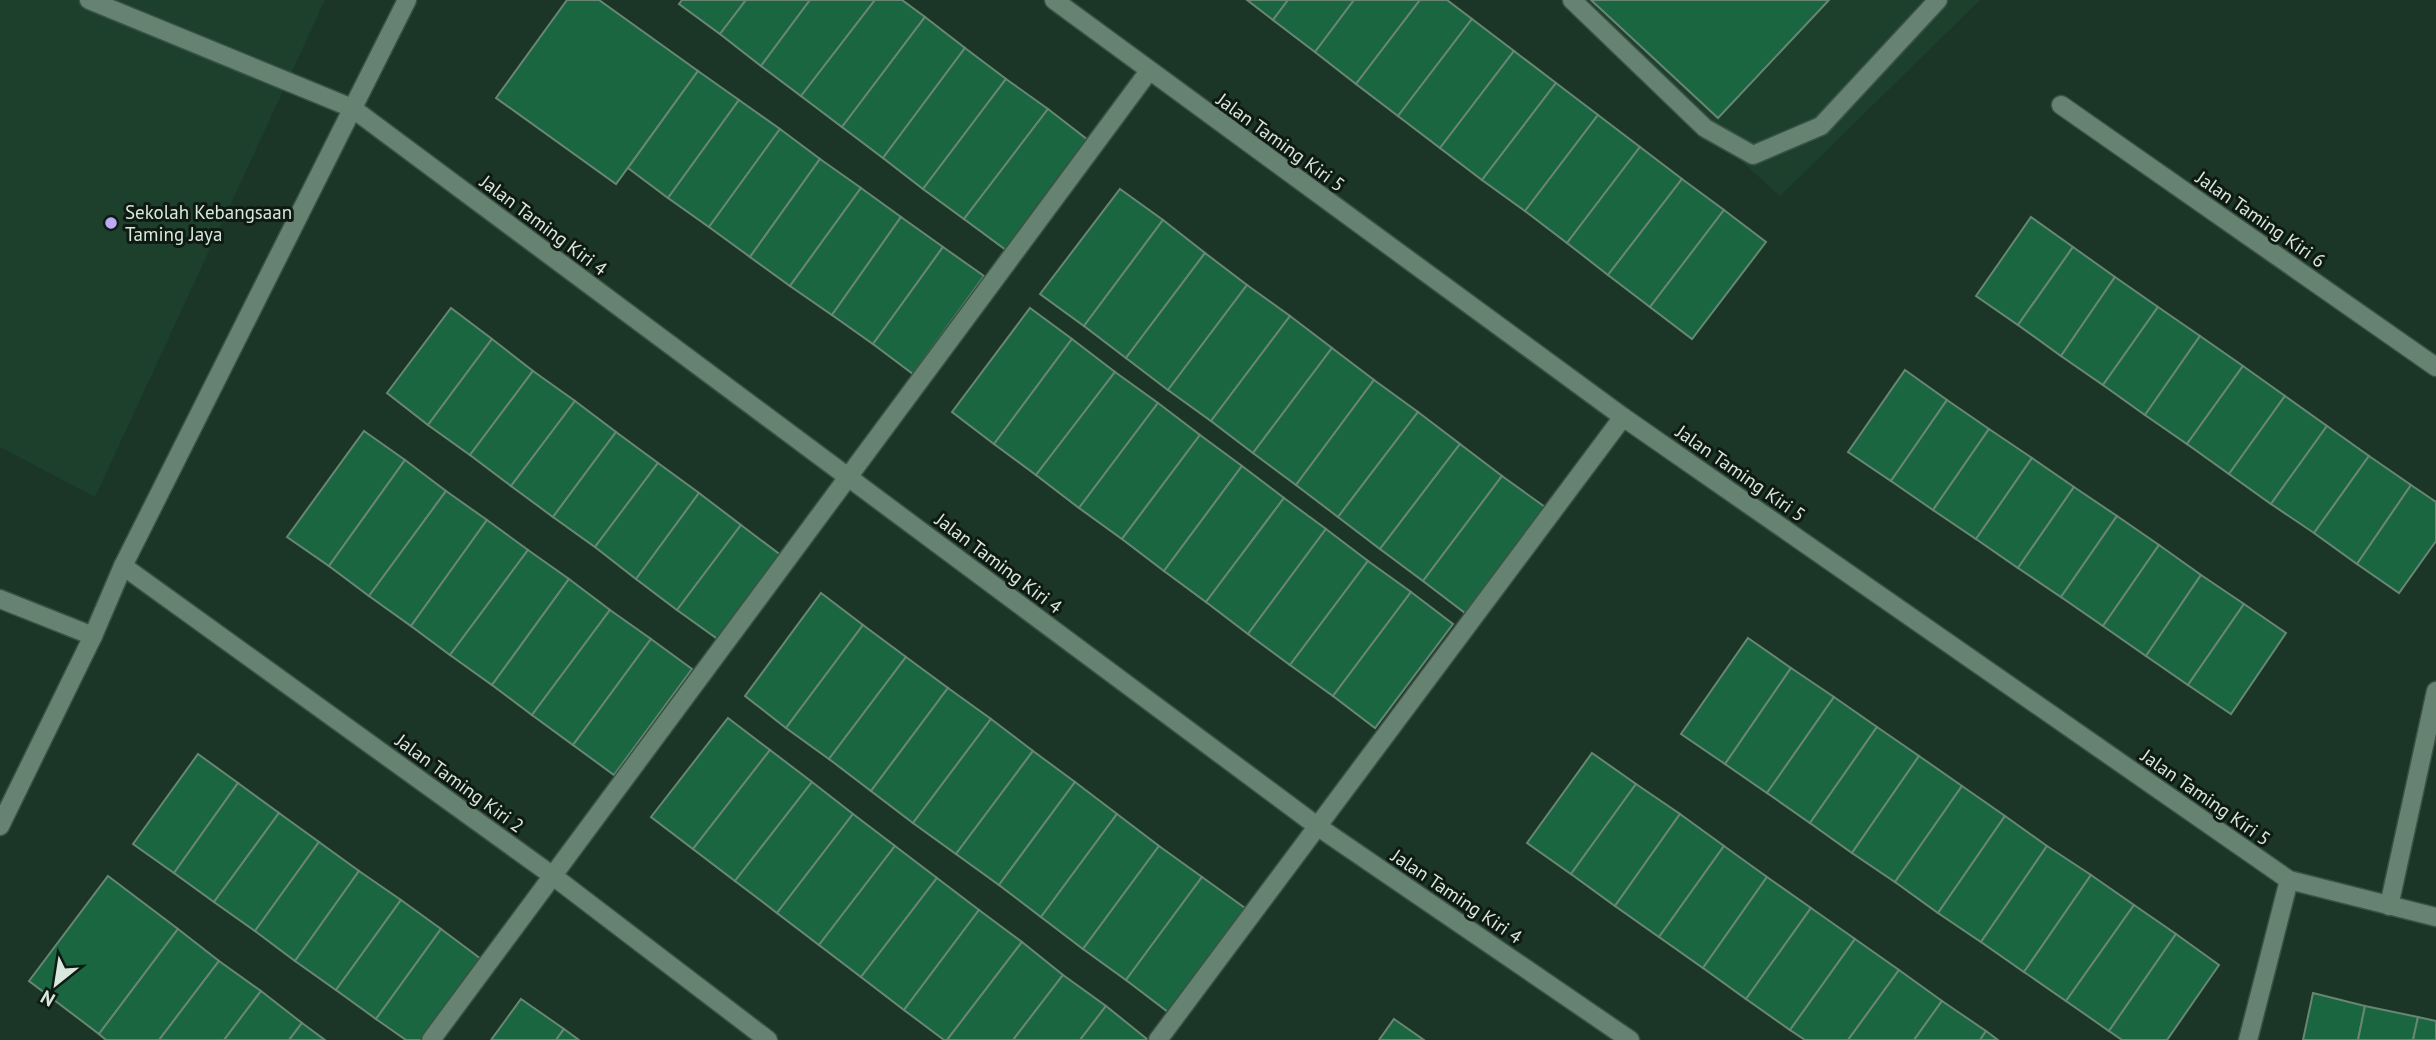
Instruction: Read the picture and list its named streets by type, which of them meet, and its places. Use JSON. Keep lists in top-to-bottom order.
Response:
{
  "streets": {
    "street": [
      "Jalan Taming Kiri 5",
      "Jalan Taming Kiri 6",
      "Jalan Taming Kiri 4",
      "Jalan Taming Kiri 2"
    ]
  },
  "places": ["Sekolah Kebangsaan Taming Jaya"],
  "north": "bottom left"
}
